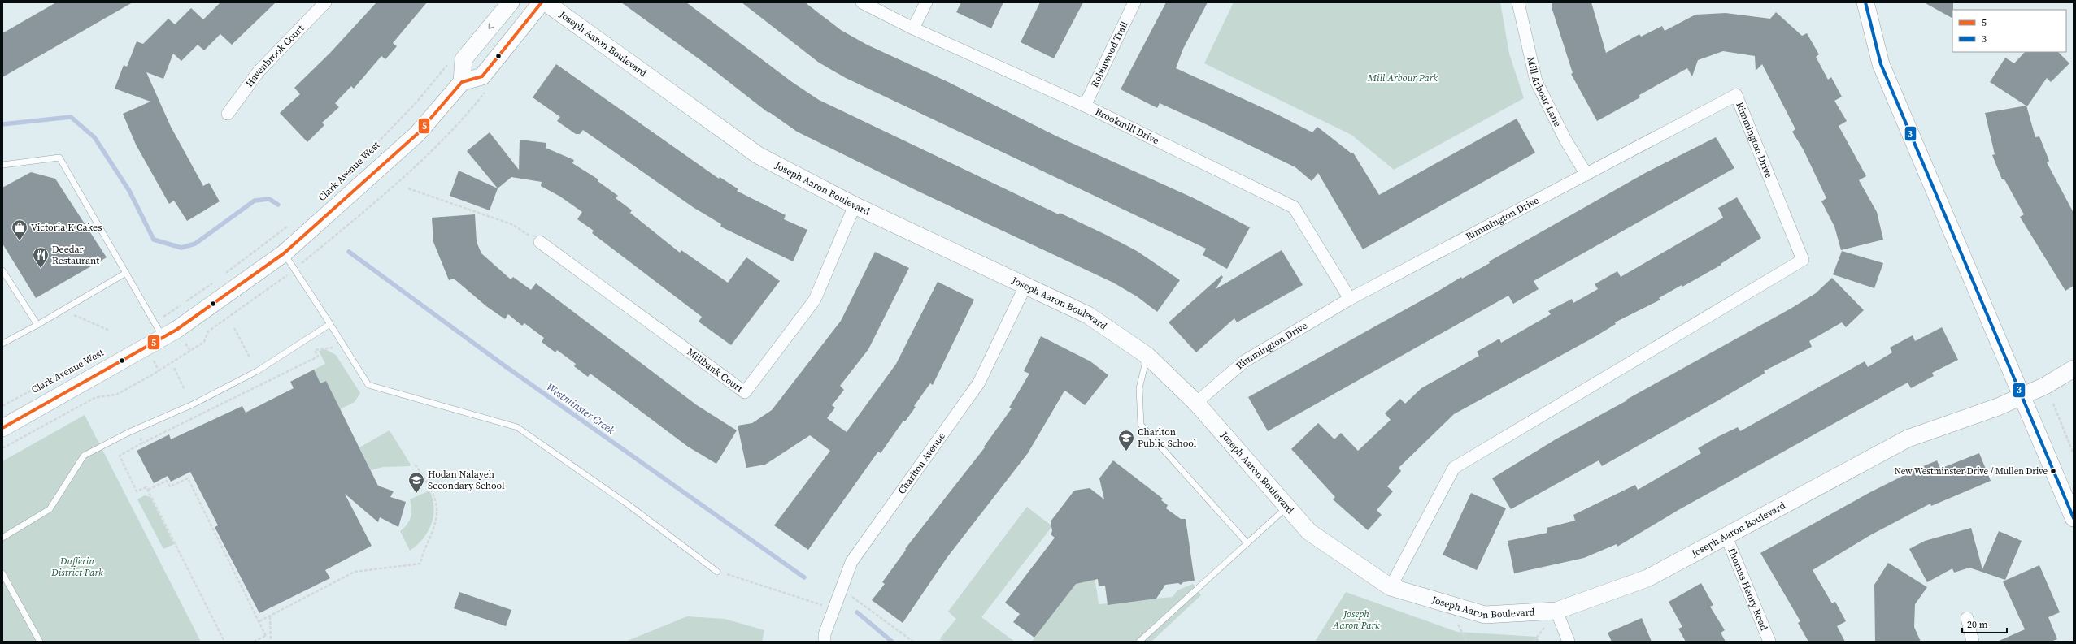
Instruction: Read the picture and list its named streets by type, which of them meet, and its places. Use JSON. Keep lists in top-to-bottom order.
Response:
{
  "streets": {
    "street": [
      "Joseph Aaron Boulevard",
      "Robinwood Trail",
      "Havenbrook Court",
      "Mill Arbour Lane",
      "Brookmill Drive",
      "Rimmington Drive",
      "Clark Avenue West",
      "Millbank Court",
      "Charlton Avenue",
      "Thomas Henry Road"
    ]
  },
  "crossings": [
    ["Joseph Aaron Boulevard", "Rimmington Drive"],
    ["Joseph Aaron Boulevard", "Millbank Court"],
    ["Joseph Aaron Boulevard", "Charlton Avenue"],
    ["Joseph Aaron Boulevard", "Thomas Henry Road"],
    ["Robinwood Trail", "Brookmill Drive"],
    ["Mill Arbour Lane", "Rimmington Drive"],
    ["Brookmill Drive", "Rimmington Drive"]
  ],
  "water": ["Westminster Creek"],
  "parks": ["Mill Arbour Park", "Dufferin District Park", "Joseph Aaron Park"],
  "places": {
    "shop": ["Victoria K Cakes"],
    "restaurant": ["Deedar Restaurant"],
    "school or university": ["Charlton Public School", "Hodan Nalayeh Secondary School"],
    "other": ["New Westminster Drive / Mullen Drive"]
  },
  "lines": ["transit line 5", "transit line 3"],
  "legend": ["5", "3"],
  "scale_bar": "20 m"
}
